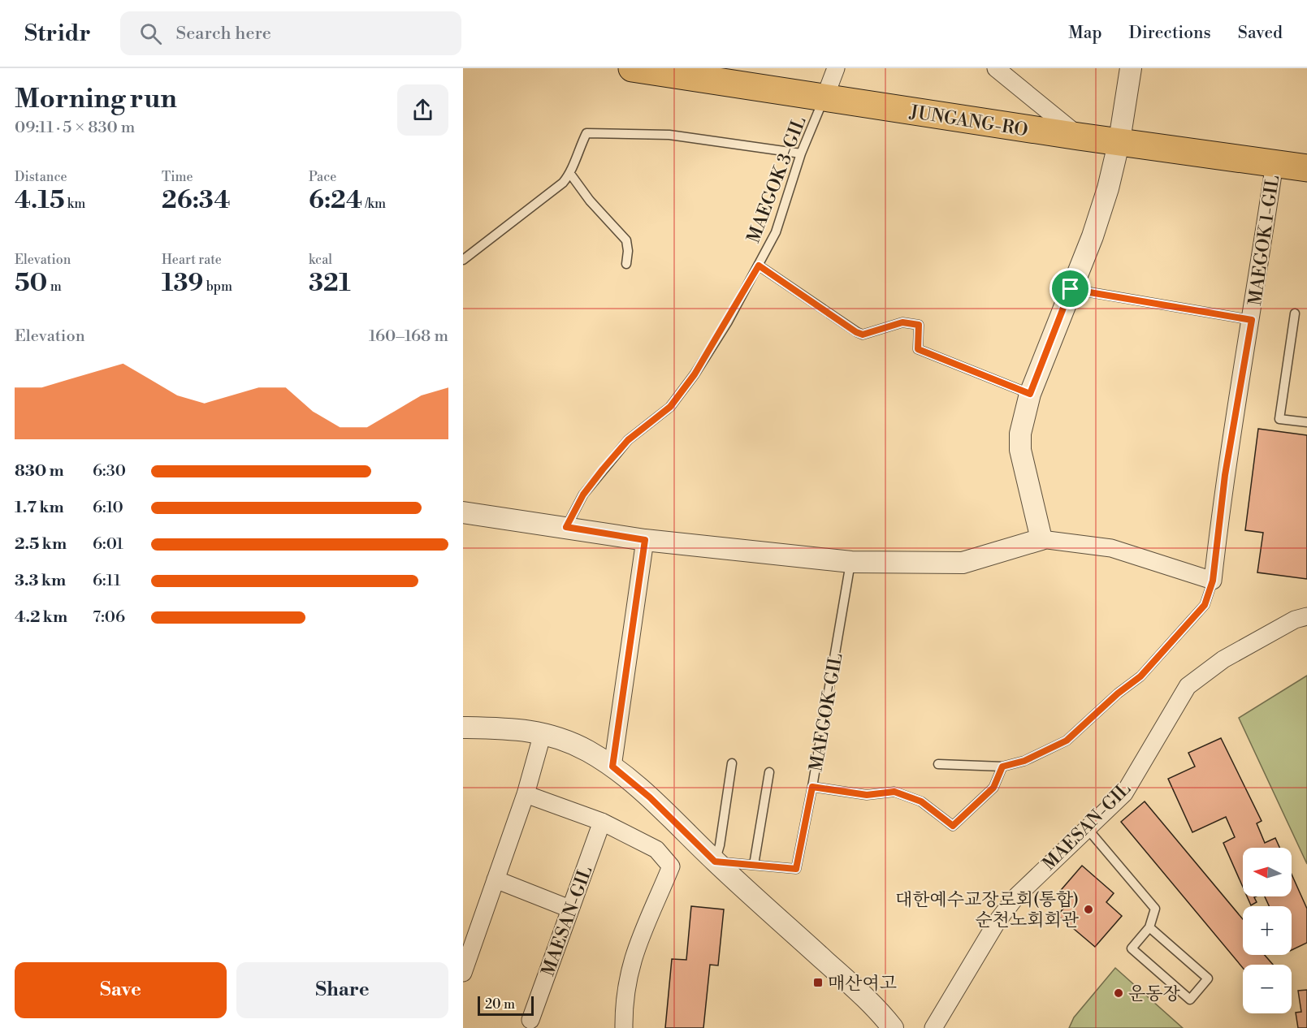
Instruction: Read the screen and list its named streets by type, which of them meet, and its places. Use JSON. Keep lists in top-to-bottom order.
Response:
{
  "streets": {
    "main road": ["JUNGANG-RO"],
    "street": ["MAEGOK 1-GIL", "MAESAN-GIL"],
    "lane": ["MAEGOK 3-GIL", "MAEGOK-GIL"]
  },
  "crossings": [
    ["JUNGANG-RO", "MAEGOK 3-GIL"],
    ["JUNGANG-RO", "MAEGOK 1-GIL"]
  ],
  "places": {
    "other": ["대한예수교장로회(통합) 순천노회회관", "운동장"],
    "transit": ["매산여고"]
  },
  "scale_bar": "20 m",
  "north": "left",
  "page": {
    "header": "Stridr",
    "search": "Search here",
    "nav": ["Map", "Directions", "Saved"],
    "heading": ["Morning run", "09:11 · 5 × 830 m"],
    "stats": [
      ["Distance", "4.15 km"],
      ["Time", "26:34"],
      ["Pace", "6:24 /km"],
      ["Elevation", "50 m"],
      ["Heart rate", "139 bpm"],
      ["kcal", "321"]
    ],
    "chart": ["Elevation", "160–168 m"],
    "list": [
      {
        "name": "830 m",
        "note": "6:30"
      },
      {
        "name": "1.7 km",
        "note": "6:10"
      },
      {
        "name": "2.5 km",
        "note": "6:01"
      },
      {
        "name": "3.3 km",
        "note": "6:11"
      },
      {
        "name": "4.2 km",
        "note": "7:06"
      }
    ],
    "map_buttons": ["+", "−"],
    "buttons": ["Save", "Share"],
    "scale": "20 m"
  }
}
